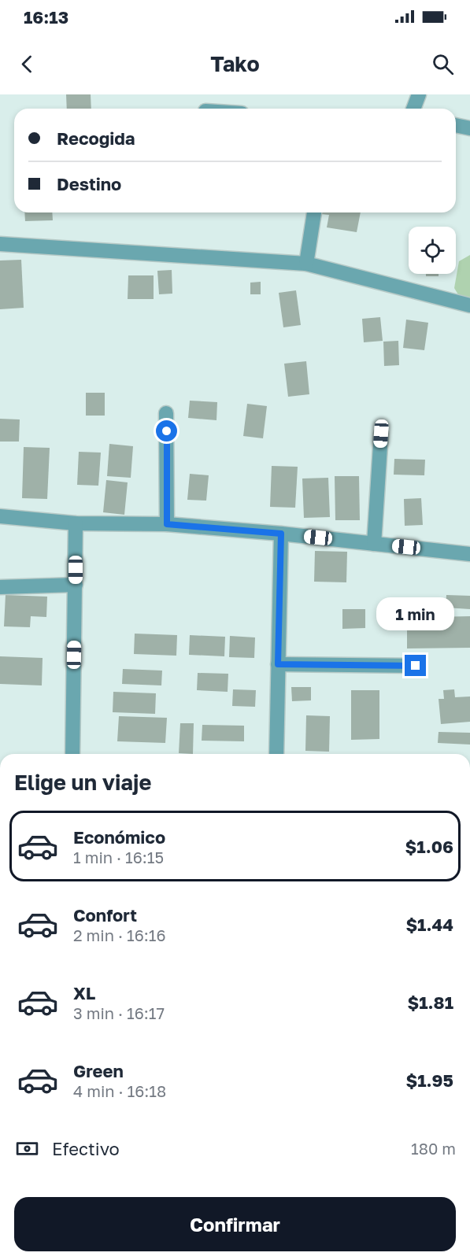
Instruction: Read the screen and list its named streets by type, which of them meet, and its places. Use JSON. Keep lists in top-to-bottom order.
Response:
{
  "page": {
    "status": "16:13",
    "header": "Tako",
    "banner": ["Recogida", "Destino"],
    "bubble": "1 min",
    "heading": "Elige un viaje",
    "list": [
      {
        "name": "Económico",
        "note": "1 min · 16:15",
        "value": "$1.06"
      },
      {
        "name": "Confort",
        "note": "2 min · 16:16",
        "value": "$1.44"
      },
      {
        "name": "XL",
        "note": "3 min · 16:17",
        "value": "$1.81"
      },
      {
        "name": "Green",
        "note": "4 min · 16:18",
        "value": "$1.95"
      }
    ],
    "pay": ["Efectivo", "180 m"],
    "buttons": "Confirmar"
  }
}
